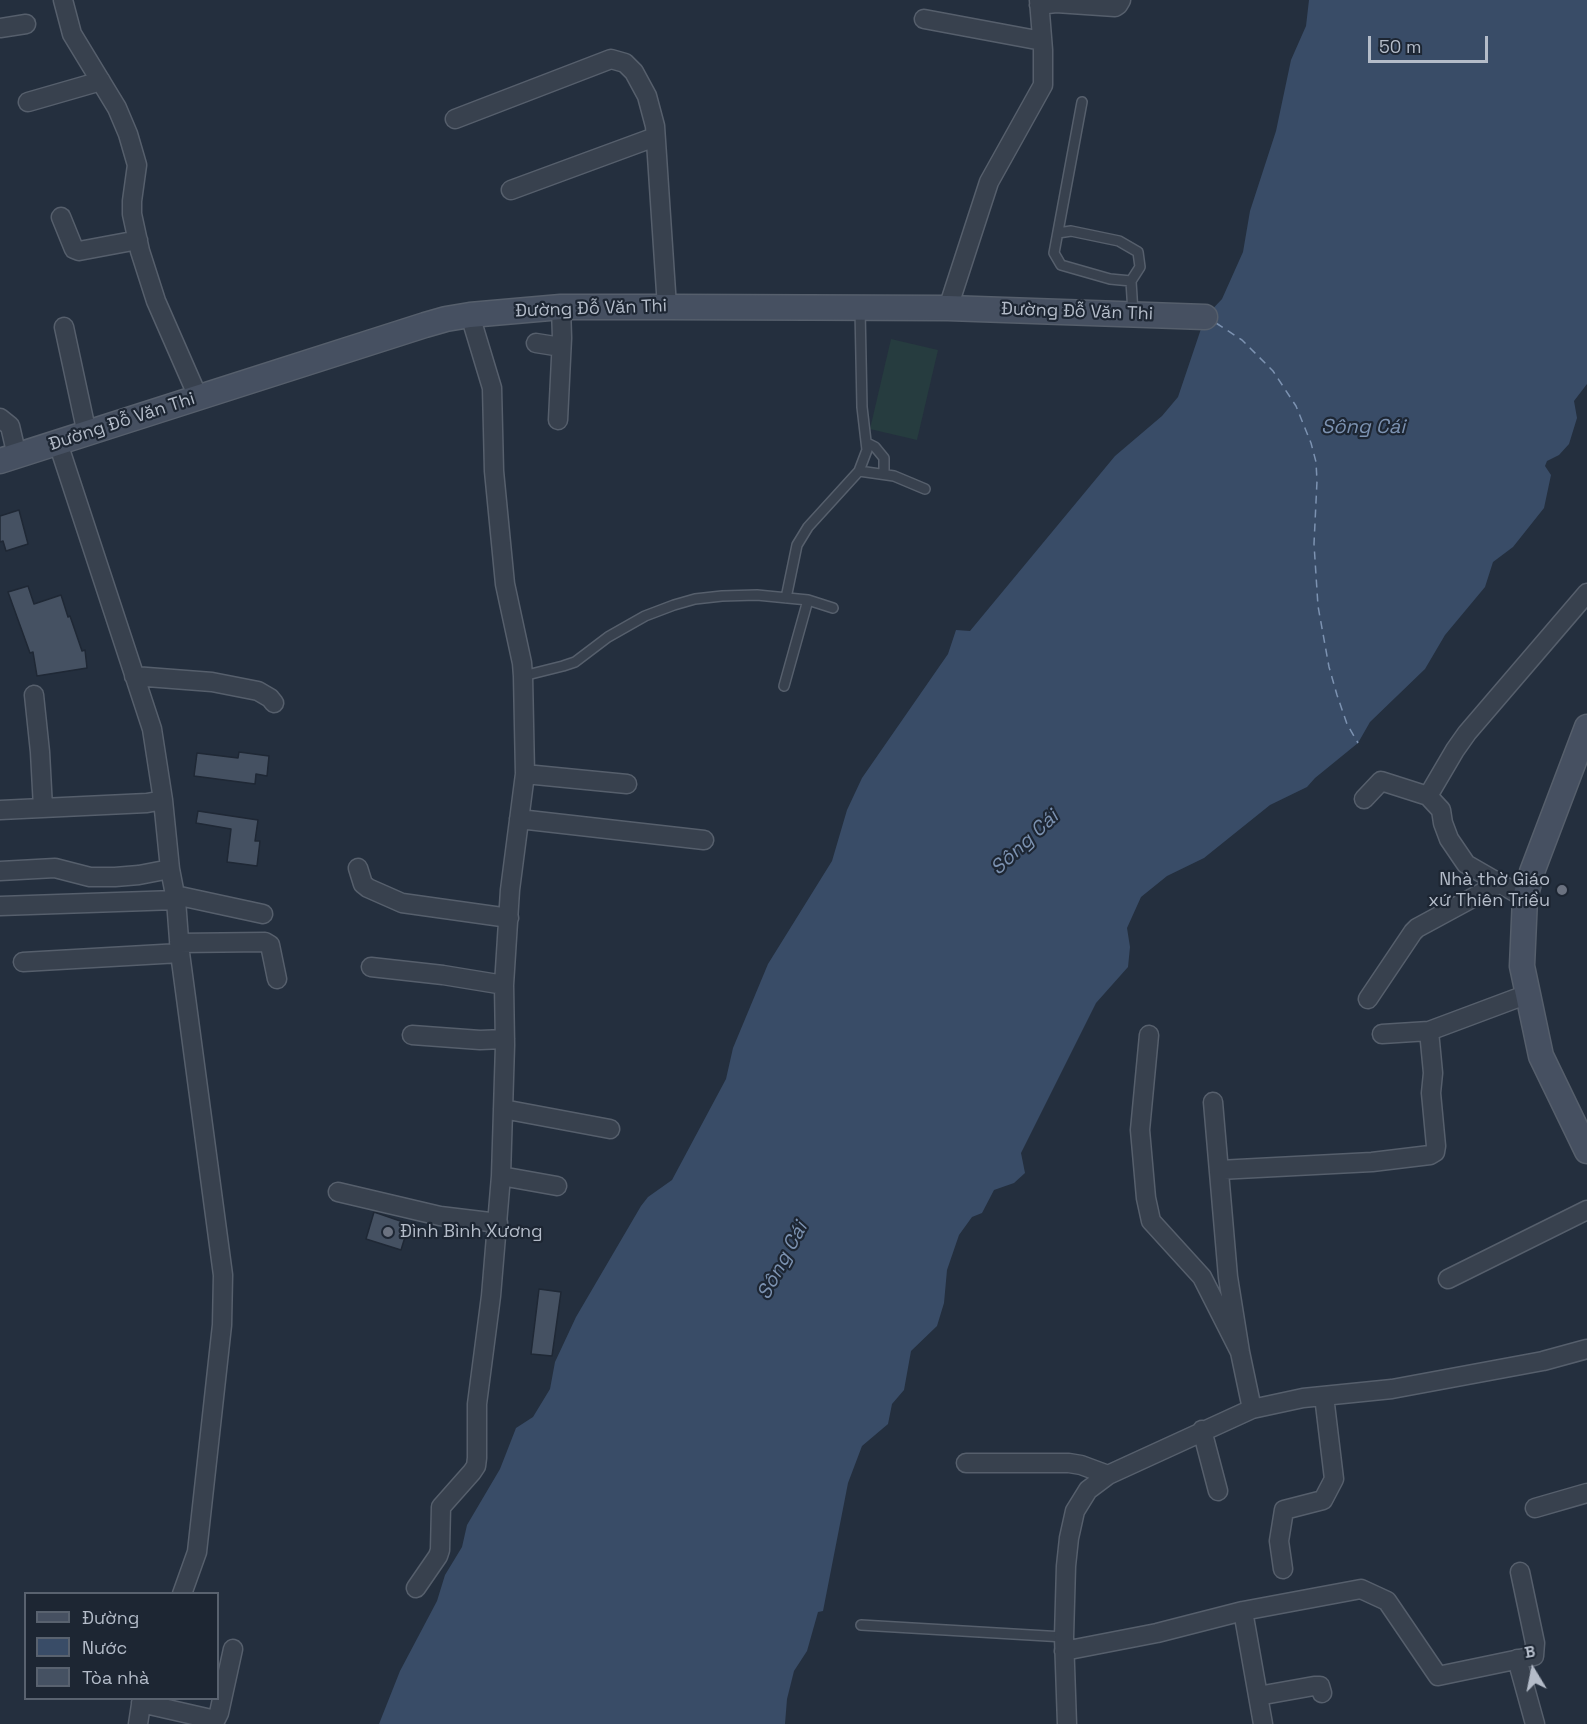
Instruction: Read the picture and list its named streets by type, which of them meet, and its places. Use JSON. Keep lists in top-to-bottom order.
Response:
{
  "streets": {
    "street": ["Đường Đỗ Văn Thi"]
  },
  "water": ["Sông Cái"],
  "places": ["Nhà thờ Giáo xứ Thiên Triều", "Đình Bình Xương"],
  "legend": ["Đường", "Nước", "Tòa nhà"],
  "scale_bar": "50 m",
  "north": "top"
}
